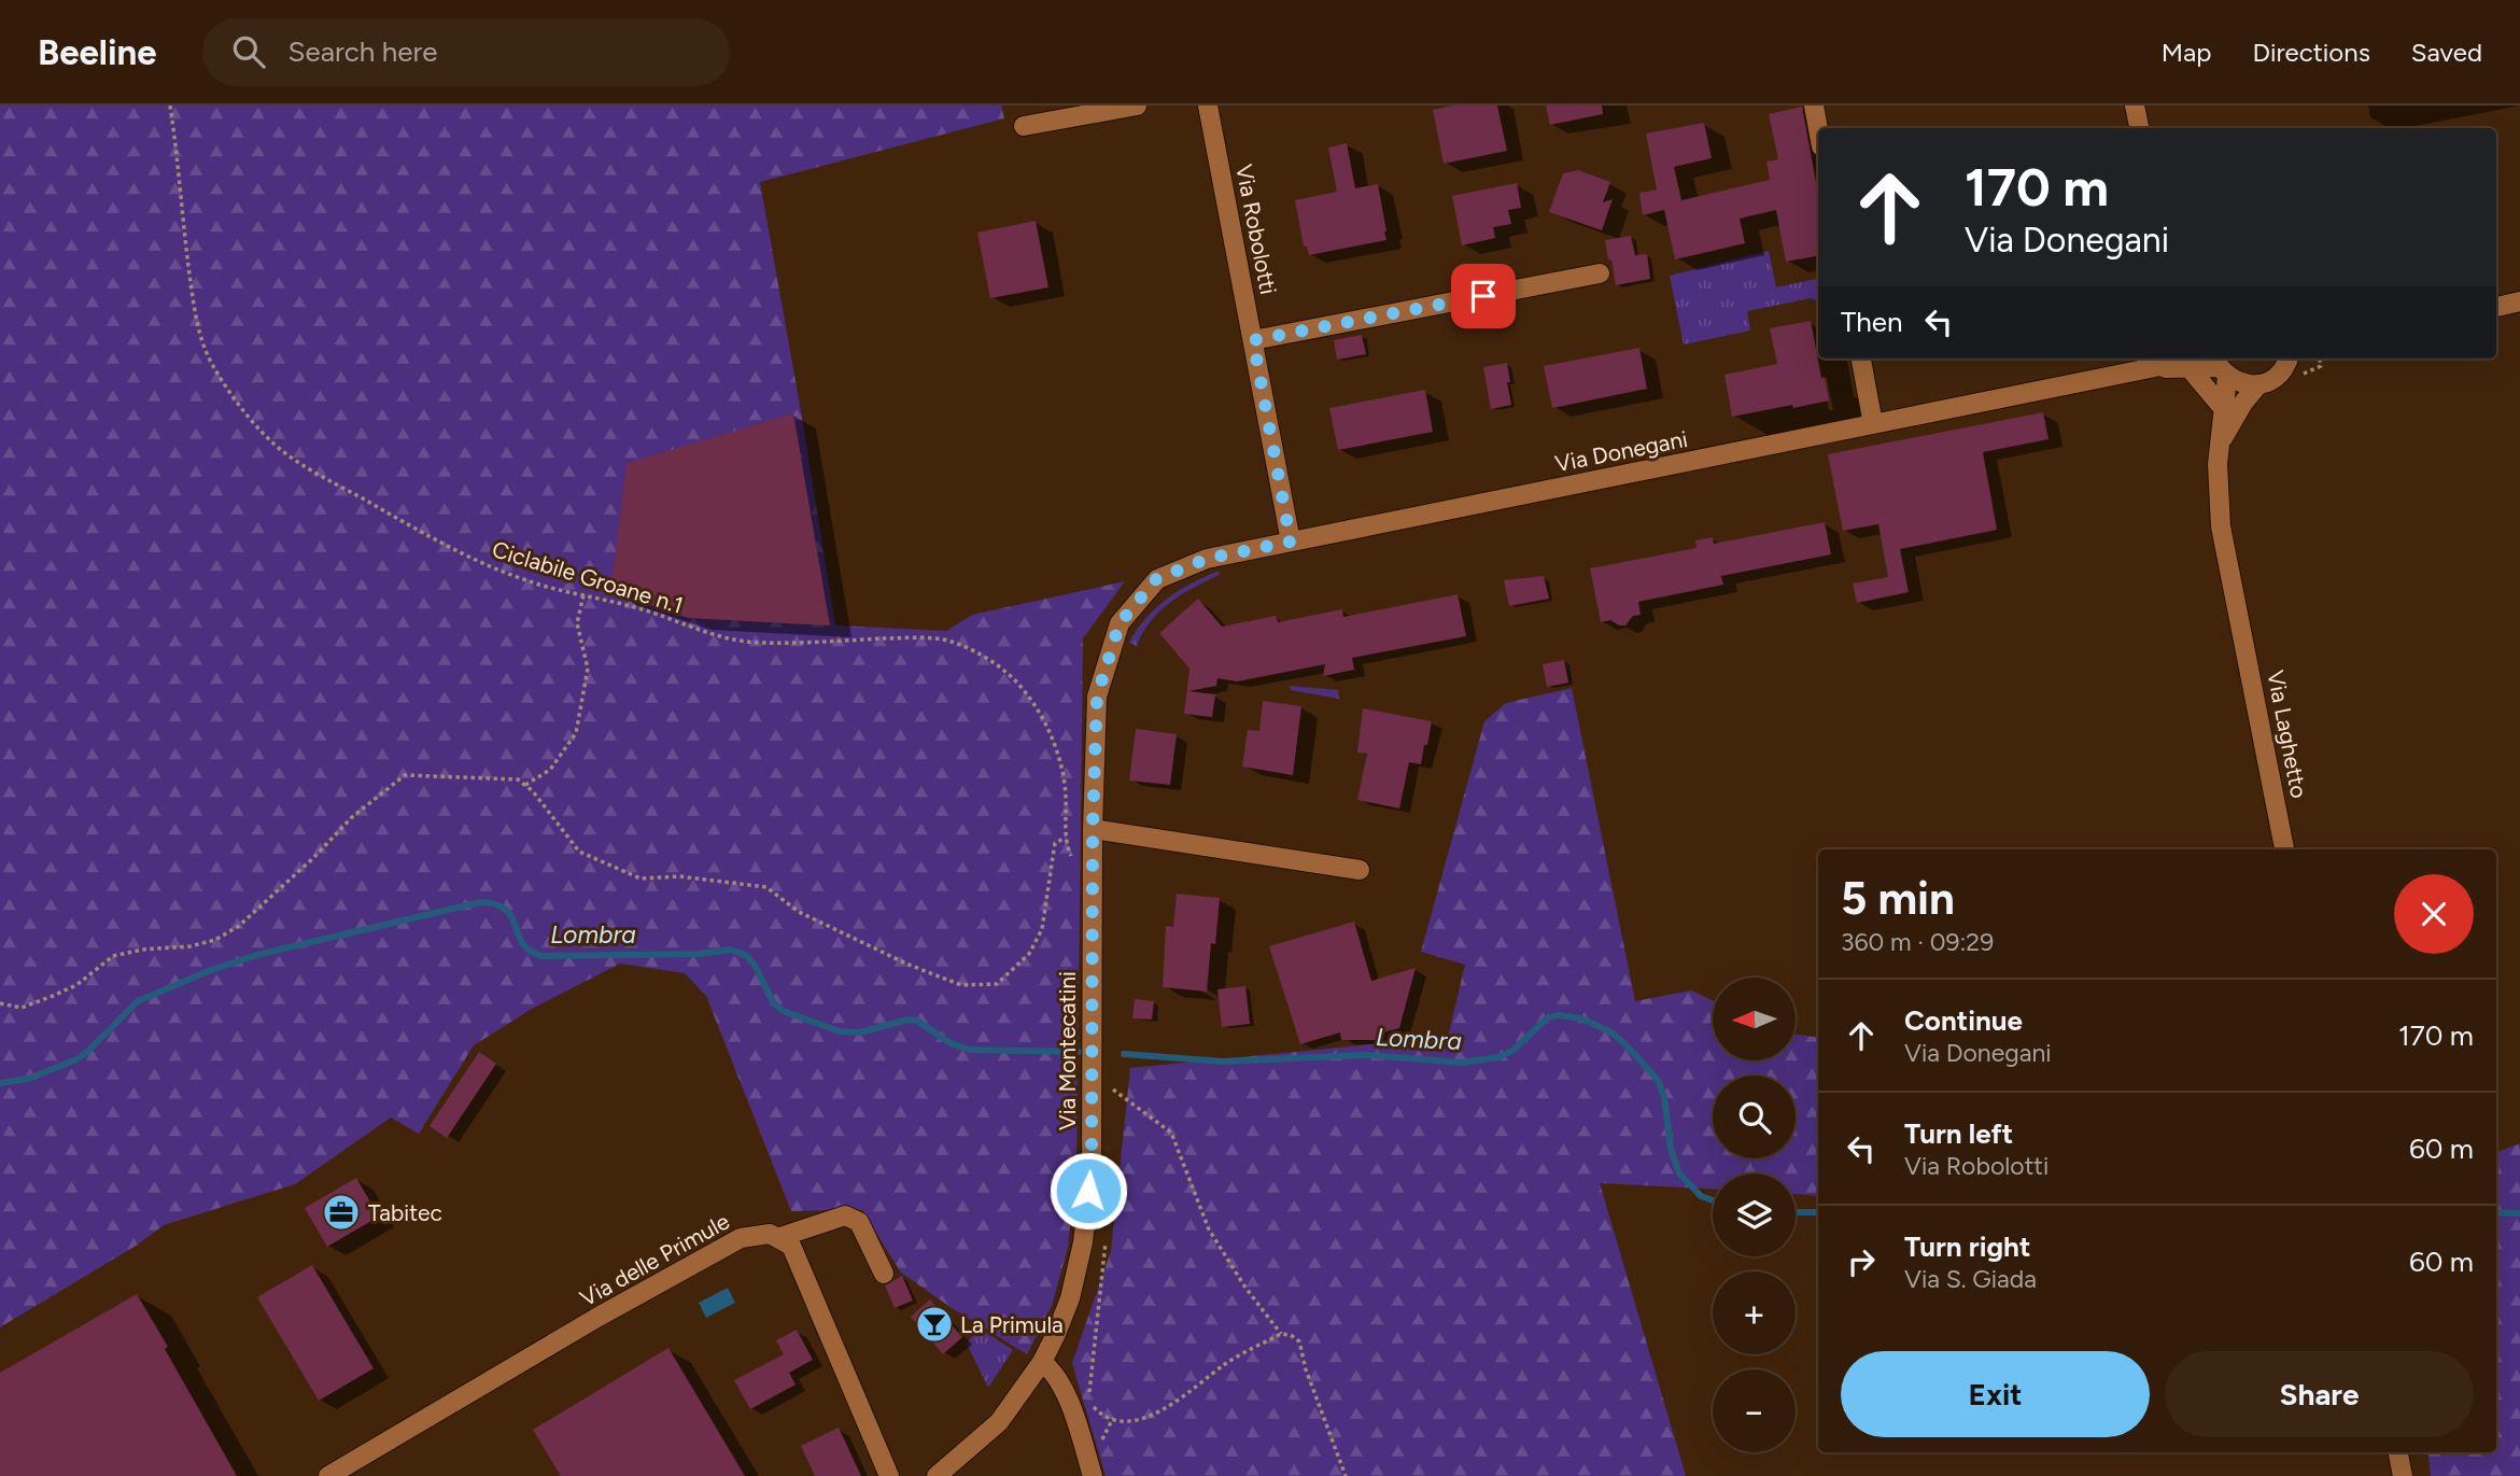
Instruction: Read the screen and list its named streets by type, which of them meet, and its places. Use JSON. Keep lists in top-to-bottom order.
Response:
{
  "streets": {
    "street": [
      "Via Robolotti",
      "Via Donegani",
      "Via Laghetto",
      "Via Montecatini",
      "Via delle Primule"
    ],
    "path": ["Ciclabile Groane n.1"]
  },
  "crossings": [
    ["Via Robolotti", "Via Donegani"],
    ["Via Donegani", "Via Laghetto"],
    ["Via Donegani", "Via Montecatini"]
  ],
  "water": ["Lombra"],
  "places": {
    "office": ["Tabitec"],
    "bar": ["La Primula"]
  },
  "north": "left",
  "page": {
    "header": "Beeline",
    "search": "Search here",
    "nav": ["Map", "Directions", "Saved"],
    "turn": ["170 m", "Via Donegani"],
    "then": "Then",
    "heading": ["5 min", "360 m · 09:29"],
    "map_buttons": ["+", "−"],
    "list": [
      {
        "name": "Continue",
        "note": "Via Donegani",
        "value": "170 m"
      },
      {
        "name": "Turn left",
        "note": "Via Robolotti",
        "value": "60 m"
      },
      {
        "name": "Turn right",
        "note": "Via S. Giada",
        "value": "60 m"
      }
    ],
    "buttons": ["Exit", "Share"]
  }
}
